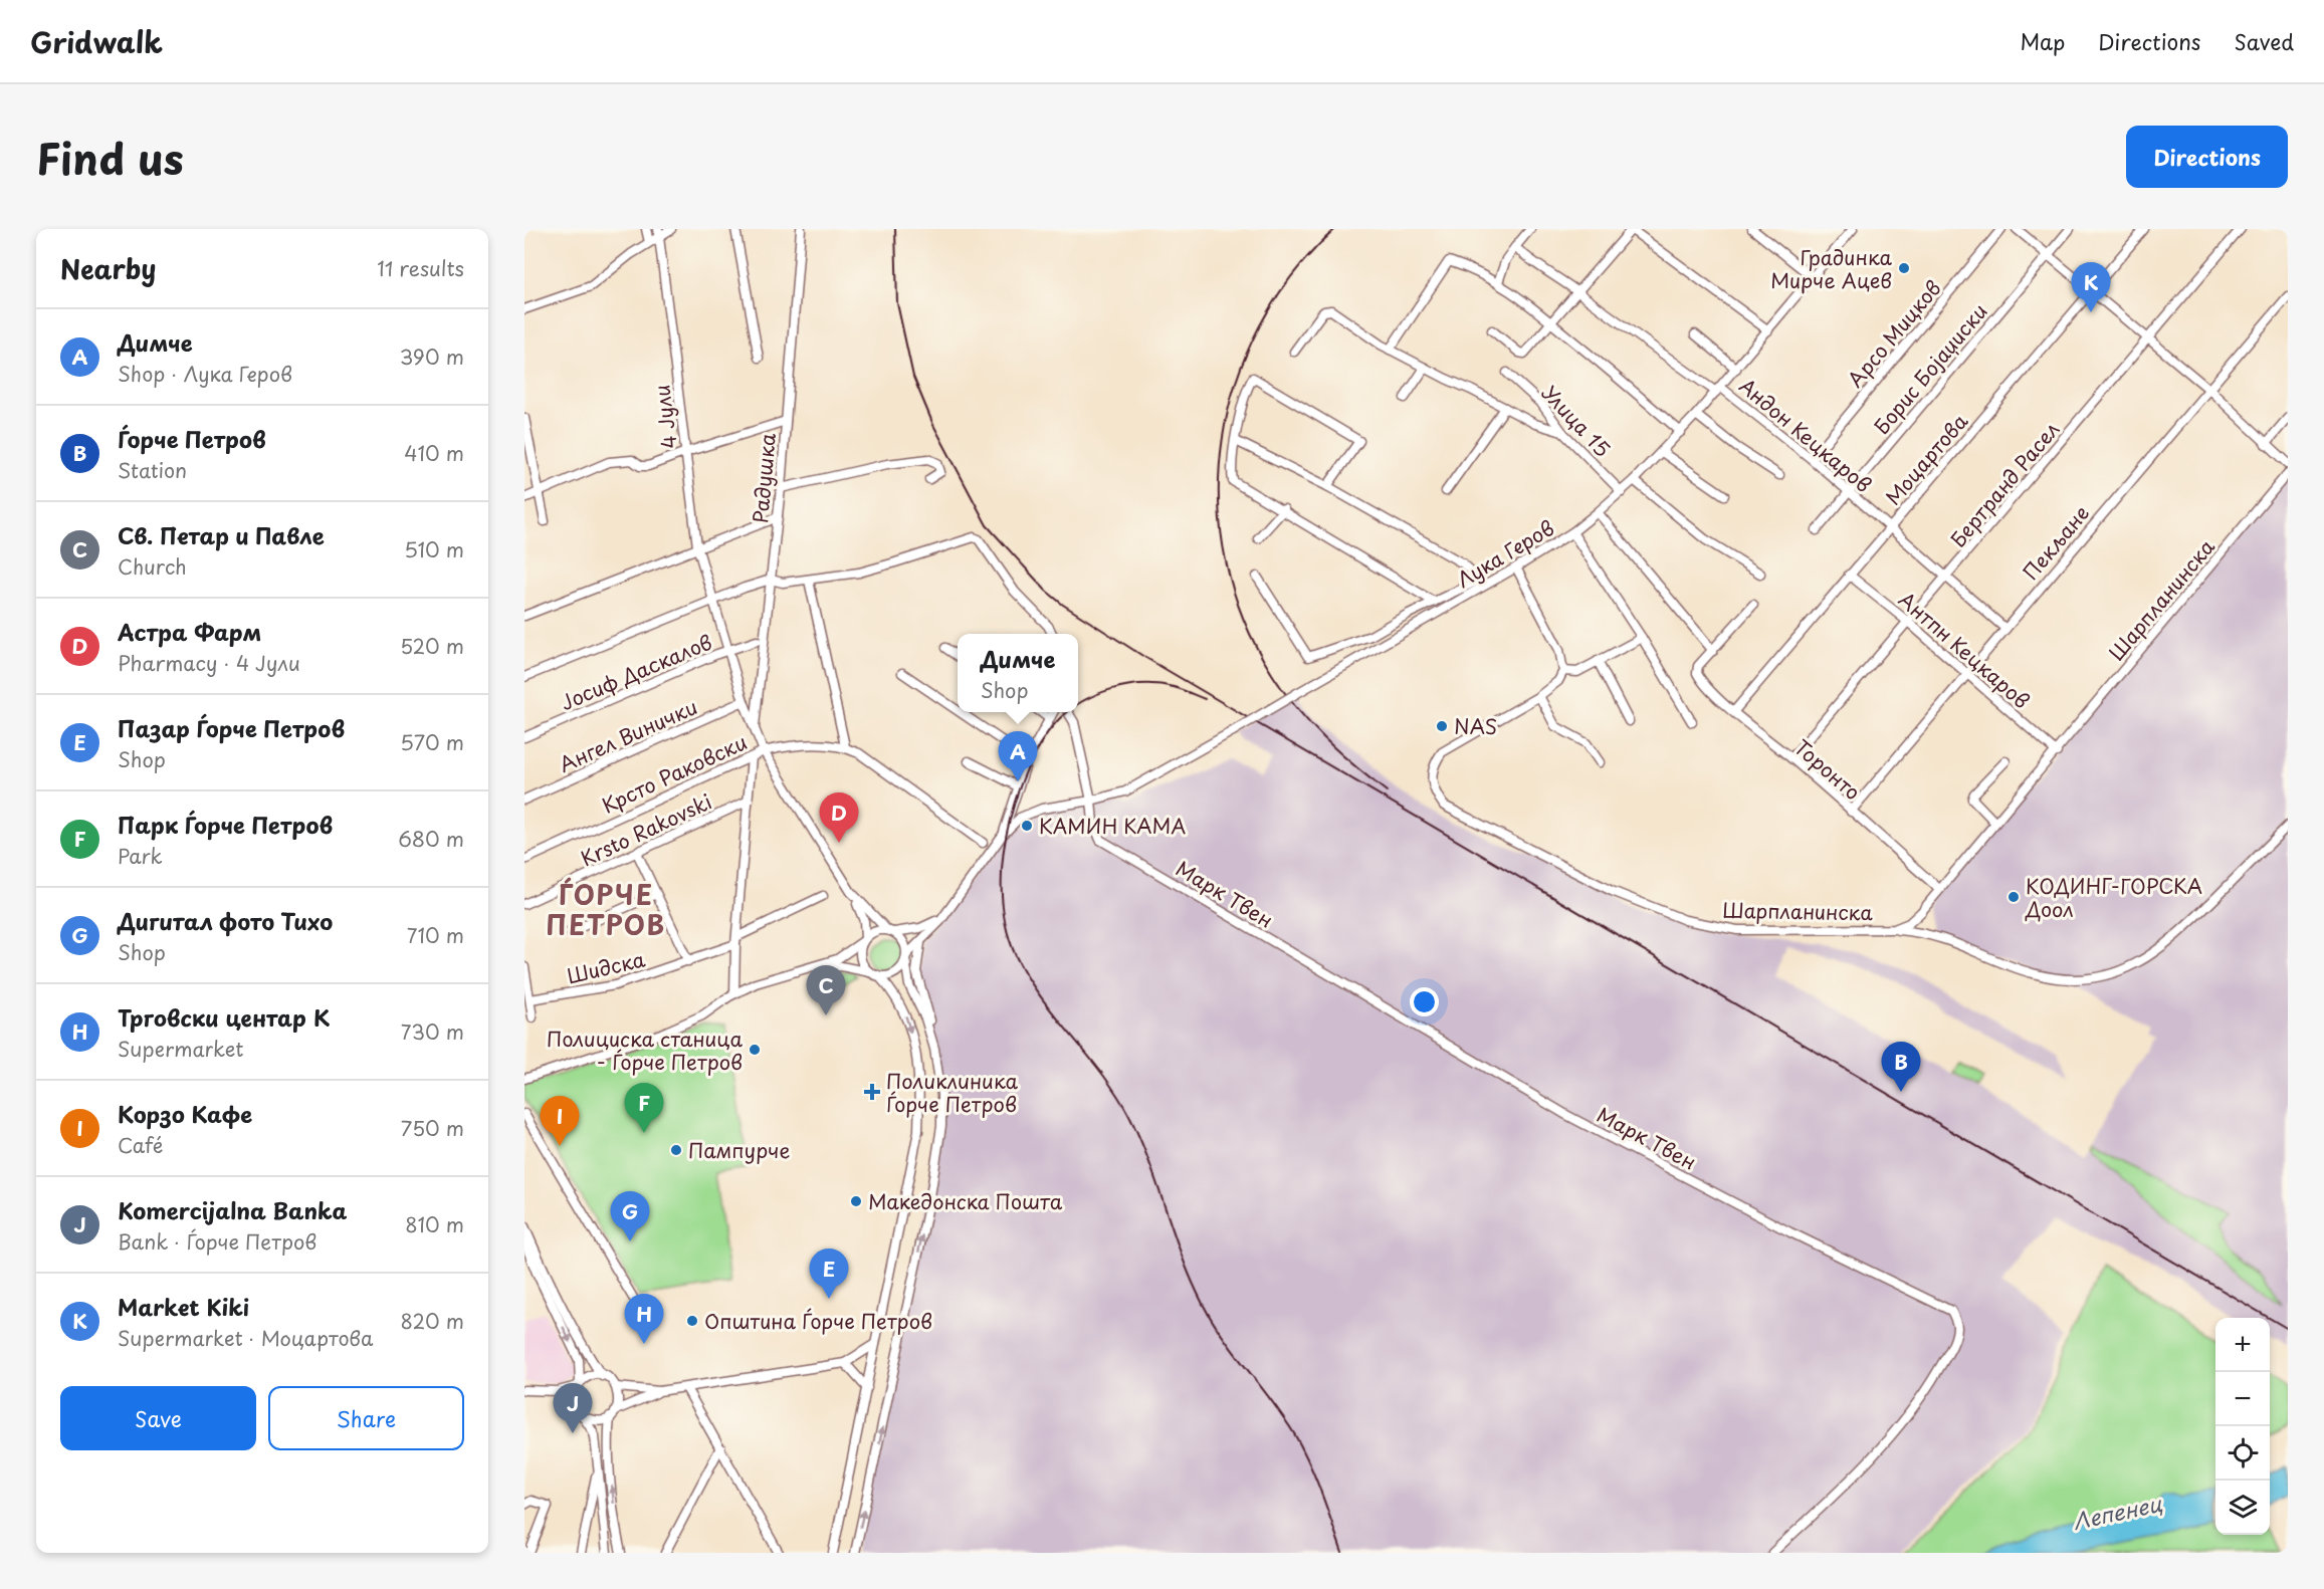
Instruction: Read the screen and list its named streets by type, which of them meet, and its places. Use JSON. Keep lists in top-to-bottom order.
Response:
{
  "streets": {
    "street": [
      "Арсо Мицков",
      "Борис Бојаџиски",
      "4 Јули",
      "Улица 15",
      "Андон Кецкаров",
      "Моцартова",
      "Радушка",
      "Бертранд Расел",
      "Пекљане",
      "Лука Геров",
      "Шарпланинска",
      "Антпн Кецкаров",
      "Јосиф Даскалов",
      "Ангел Винички",
      "Торонто",
      "Крсто Раковски",
      "Krsto Rakovski",
      "Марк Твен",
      "Шидска"
    ]
  },
  "crossings": [
    ["Арсо Мицков", "Андон Кецкаров"],
    ["Борис Бојаџиски", "Андон Кецкаров"],
    ["4 Јули", "Јосиф Даскалов"],
    ["Улица 15", "Лука Геров"],
    ["Андон Кецкаров", "Моцартова"],
    ["Андон Кецкаров", "Бертранд Расел"],
    ["Андон Кецкаров", "Пекљане"],
    ["Андон Кецкаров", "Лука Геров"],
    ["Моцартова", "Антпн Кецкаров"],
    ["Моцартова", "Торонто"],
    ["Бертранд Расел", "Антпн Кецкаров"],
    ["Бертранд Расел", "Торонто"],
    ["Пекљане", "Антпн Кецкаров"],
    ["Пекљане", "Торонто"],
    ["Лука Геров", "Марк Твен"],
    ["Шарпланинска", "Антпн Кецкаров"],
    ["Шарпланинска", "Торонто"]
  ],
  "districts": ["ЃОРЧЕ ПЕТРОВ"],
  "water": ["Лепенец"],
  "places": {
    "other": [
      "Градинка Мирче Ацев",
      "NAS",
      "КАМИН КАМА",
      "КОДИНГ-ГОРСКА Доол",
      "Полициска станица - Ѓорче Петров",
      "Пампурче",
      "Македонска Пошта",
      "Општина Ѓорче Петров"
    ],
    "health": ["Поликлиника Ѓорче Петров"]
  },
  "page": {
    "header": "Gridwalk",
    "nav": ["Map", "Directions", "Saved"],
    "title": "Find us",
    "buttons": [
      "Directions",
      ["Save", "Share"]
    ],
    "heading": ["Nearby", "11 results"],
    "pins": [
      "K",
      "A",
      "D",
      "C",
      "B",
      "F",
      "I",
      "G",
      "E",
      "H",
      "J"
    ],
    "list": [
      {
        "mark": "A",
        "name": "Димче",
        "note": "Shop · Лука Геров",
        "value": "390 m"
      },
      {
        "mark": "B",
        "name": "Ѓорче Петров",
        "note": "Station",
        "value": "410 m"
      },
      {
        "mark": "C",
        "name": "Св. Петар и Павле",
        "note": "Church",
        "value": "510 m"
      },
      {
        "mark": "D",
        "name": "Астра Фарм",
        "note": "Pharmacy · 4 Јули",
        "value": "520 m"
      },
      {
        "mark": "E",
        "name": "Пазар Ѓорче Петров",
        "note": "Shop",
        "value": "570 m"
      },
      {
        "mark": "F",
        "name": "Парк Ѓорче Петров",
        "note": "Park",
        "value": "680 m"
      },
      {
        "mark": "G",
        "name": "Дигитал фото Тихо",
        "note": "Shop",
        "value": "710 m"
      },
      {
        "mark": "H",
        "name": "Трговски центар К",
        "note": "Supermarket",
        "value": "730 m"
      },
      {
        "mark": "I",
        "name": "Корзо Кафе",
        "note": "Café",
        "value": "750 m"
      },
      {
        "mark": "J",
        "name": "Komercijalna Banka",
        "note": "Bank · Ѓорче Петров",
        "value": "810 m"
      },
      {
        "mark": "K",
        "name": "Market Kiki",
        "note": "Supermarket · Моцартова",
        "value": "820 m"
      }
    ],
    "popup": ["Димче", "Shop"],
    "map_buttons": ["+", "−"]
  }
}
